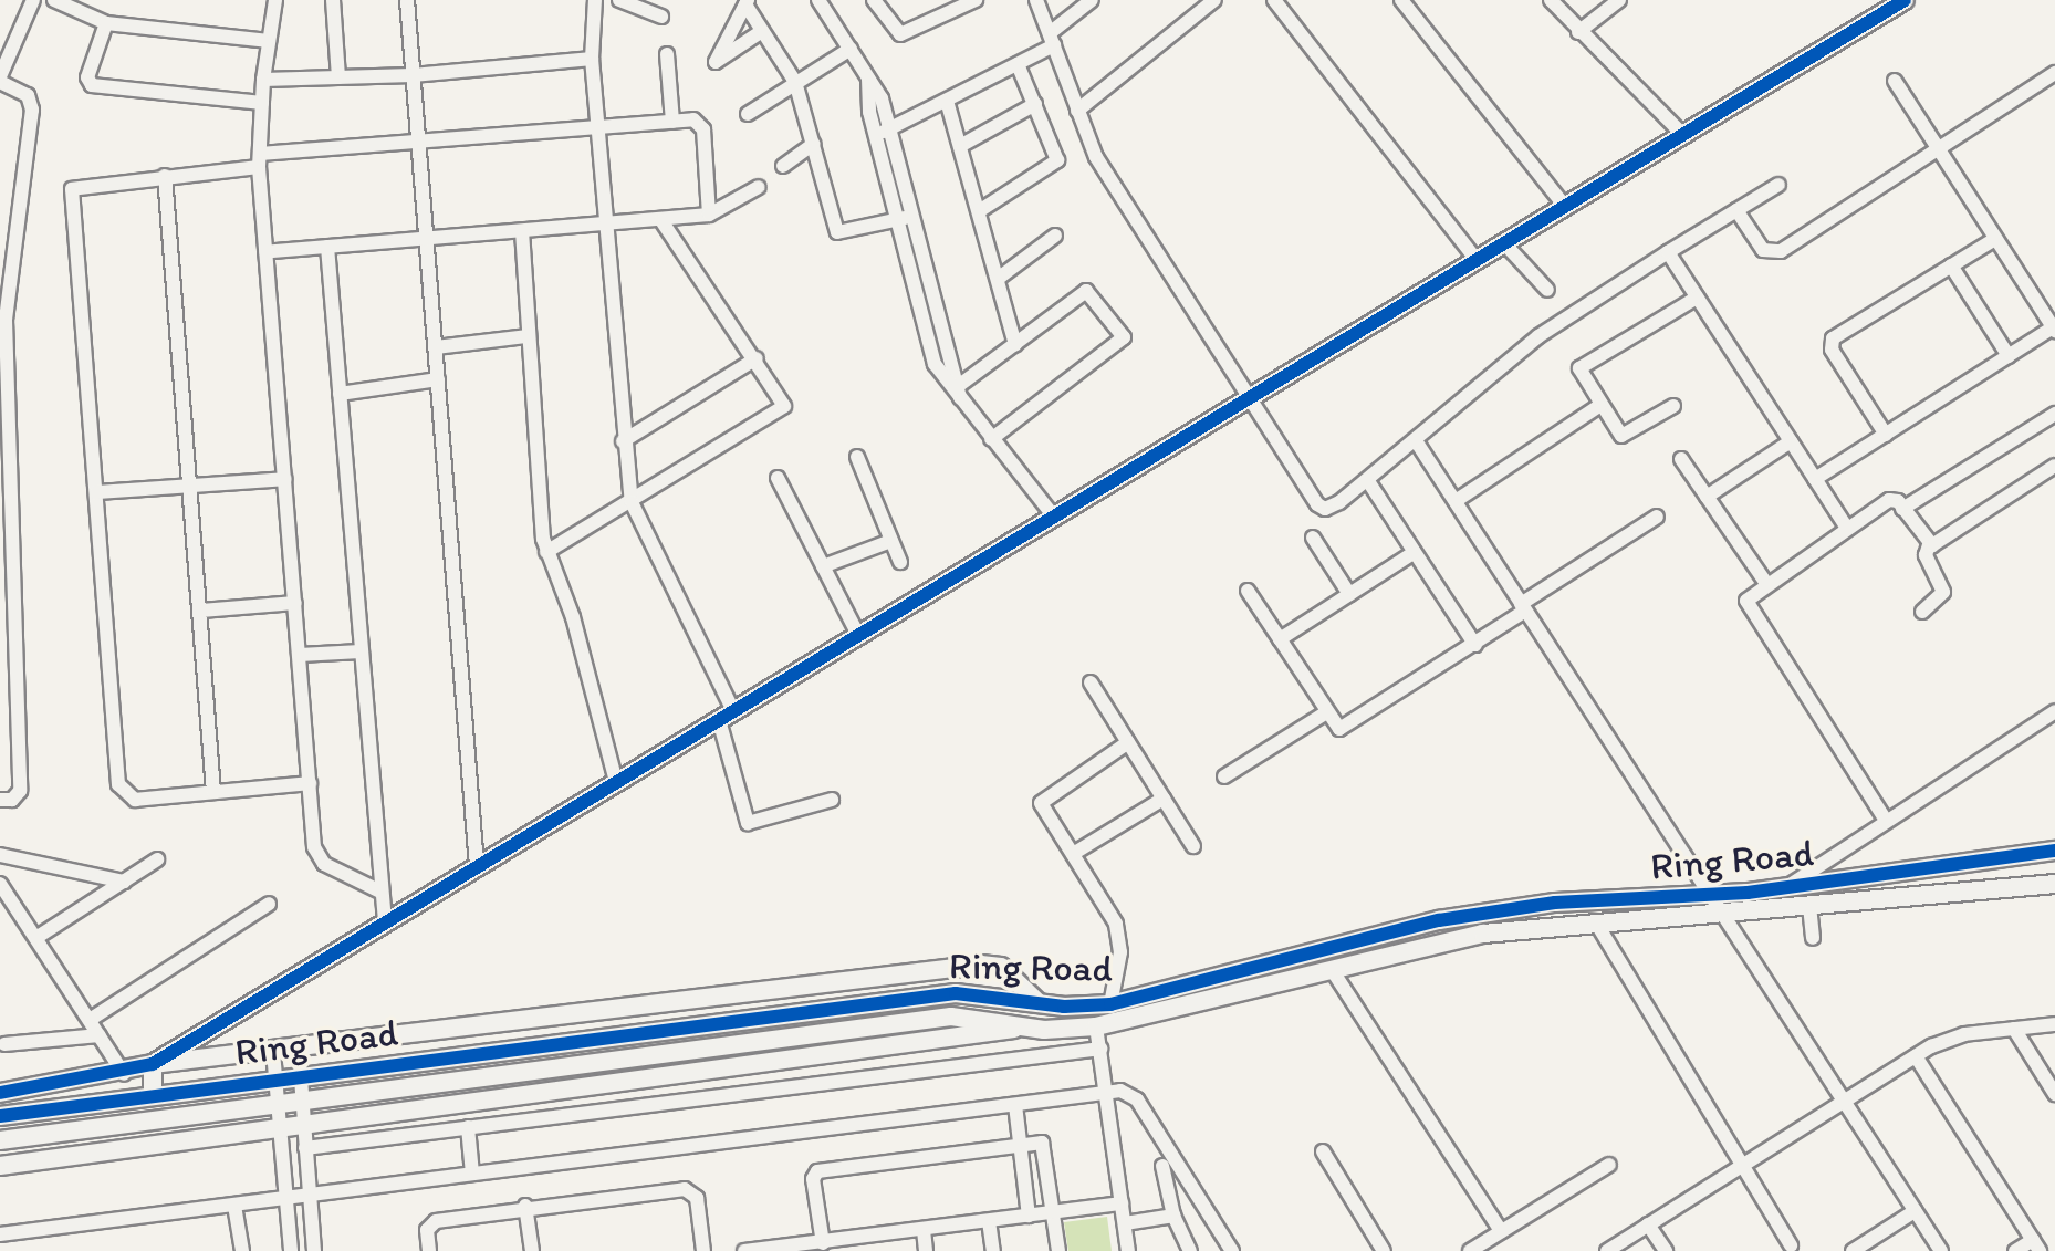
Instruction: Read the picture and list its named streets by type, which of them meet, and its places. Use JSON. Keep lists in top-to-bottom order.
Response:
{
  "streets": {
    "street": ["Ring Road"]
  }
}
